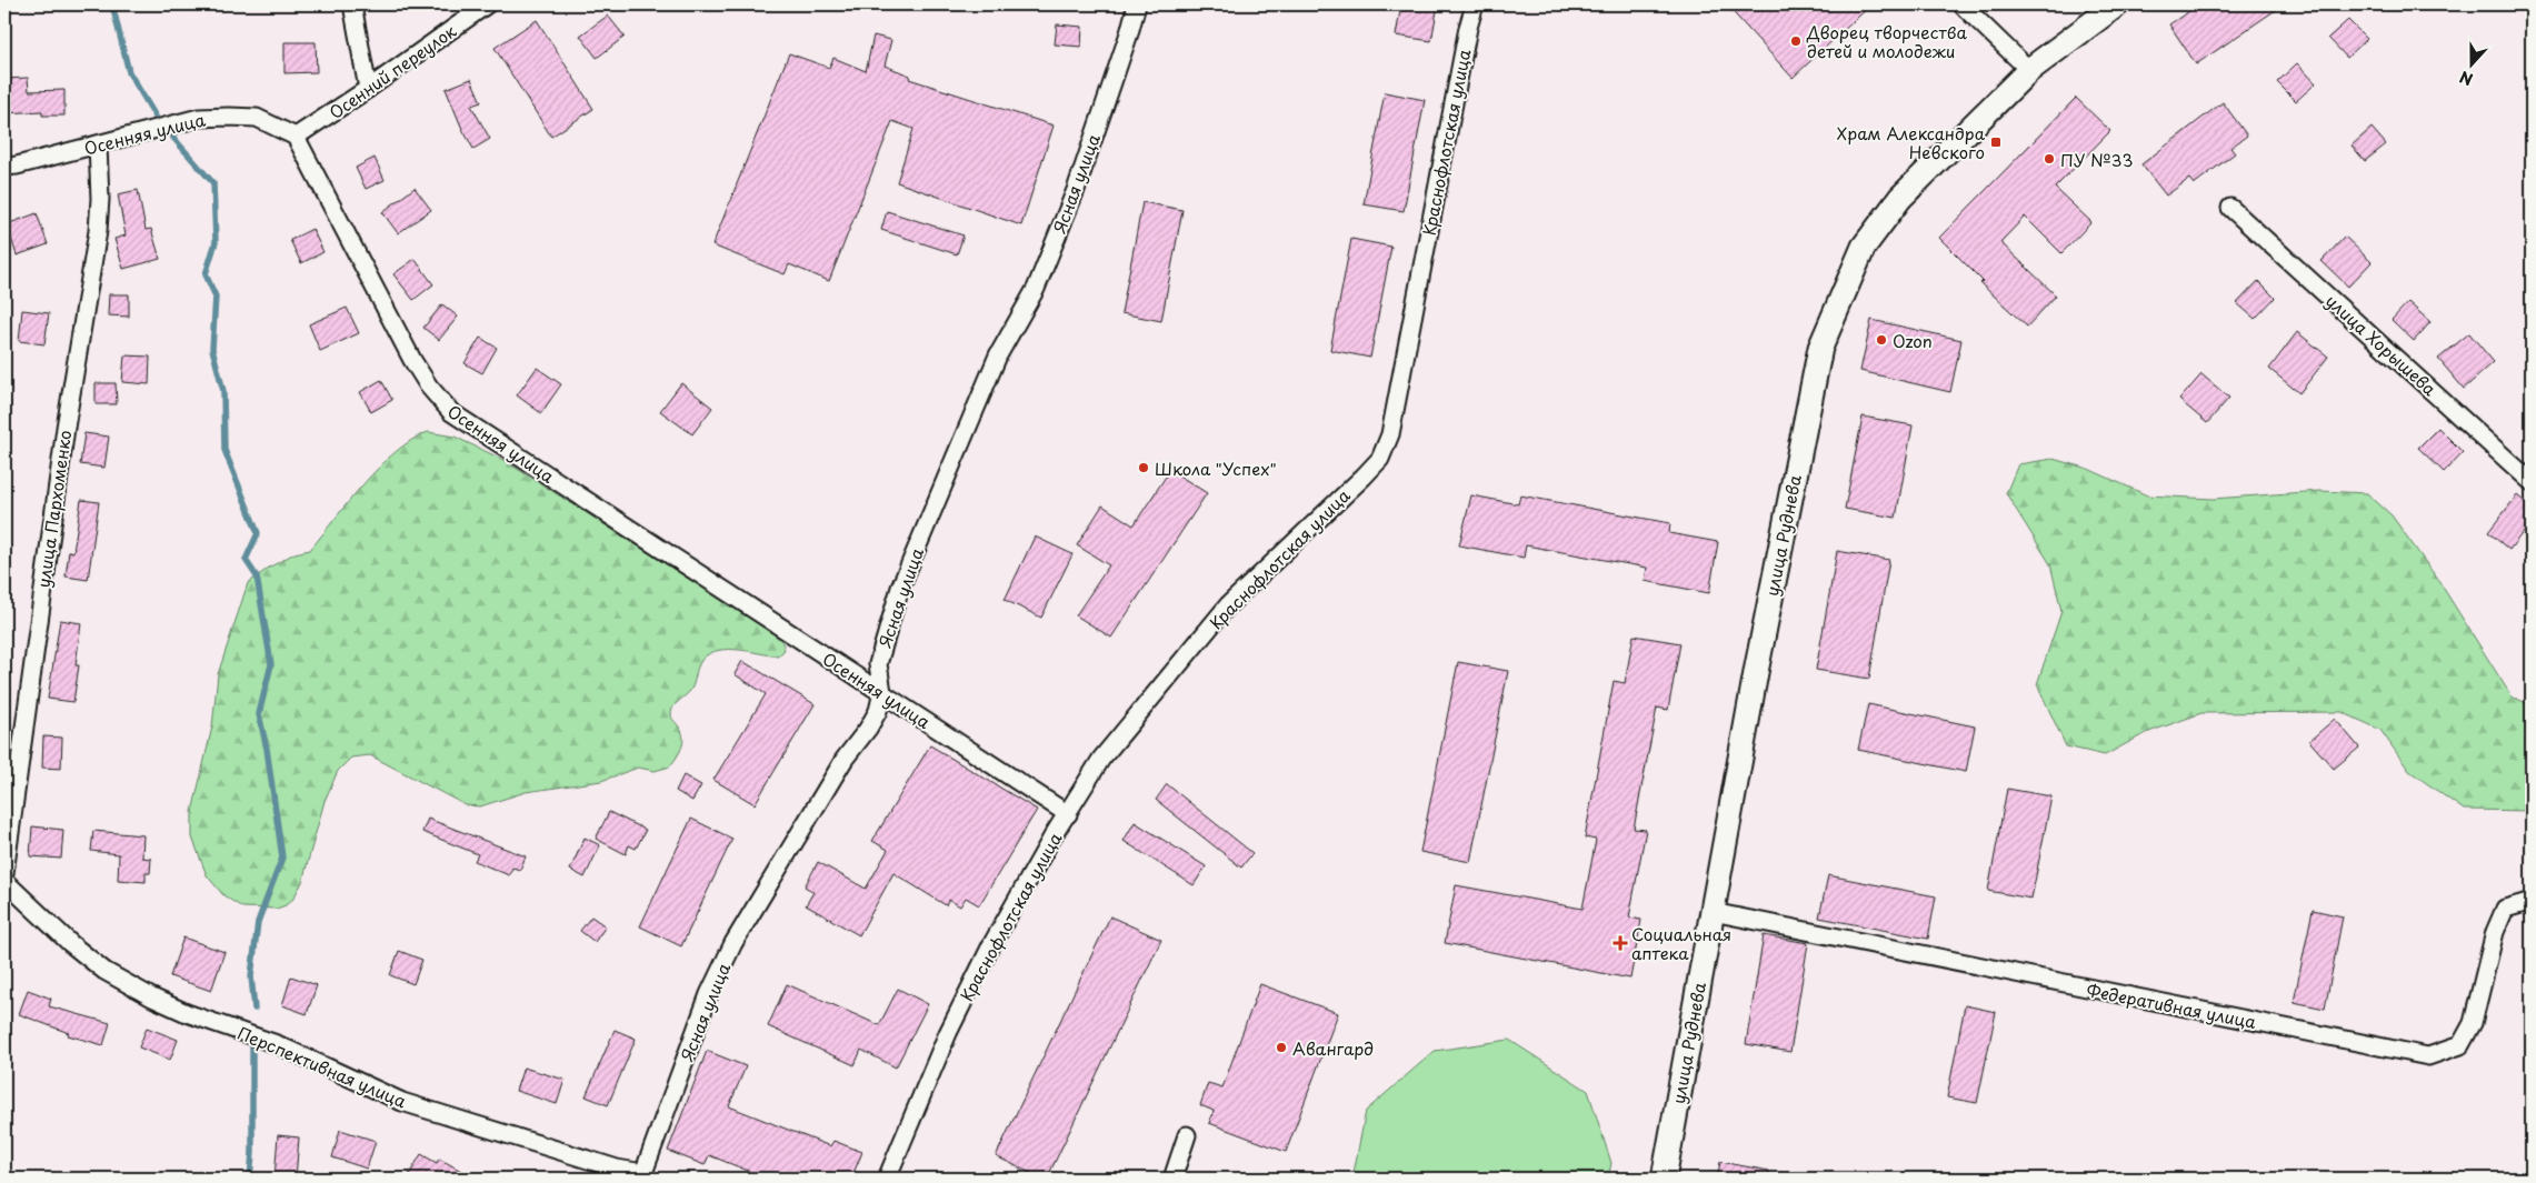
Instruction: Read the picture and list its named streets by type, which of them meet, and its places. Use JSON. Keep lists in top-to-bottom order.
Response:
{
  "streets": {
    "main road": ["улица Руднева"],
    "street": [
      "Осенний переулок",
      "Осенняя улица",
      "Краснофлотская улица",
      "Ясная улица",
      "улица Хорышева",
      "улица Пархоменко",
      "Федеративная улица",
      "Перспективная улица"
    ]
  },
  "crossings": [
    ["Осенний переулок", "Осенняя улица"],
    ["Осенняя улица", "Краснофлотская улица"],
    ["Осенняя улица", "Ясная улица"],
    ["Осенняя улица", "улица Пархоменко"],
    ["Ясная улица", "Перспективная улица"],
    ["улица Руднева", "Федеративная улица"]
  ],
  "places": {
    "other": [
      "Дворец творчества детей и молодежи",
      "ПУ №33",
      "Ozon",
      "Школа \"Успех\"",
      "Авангард"
    ],
    "transit": ["Храм Александра Невского"],
    "health": ["Социальная аптека"]
  },
  "north": "bottom"
}
